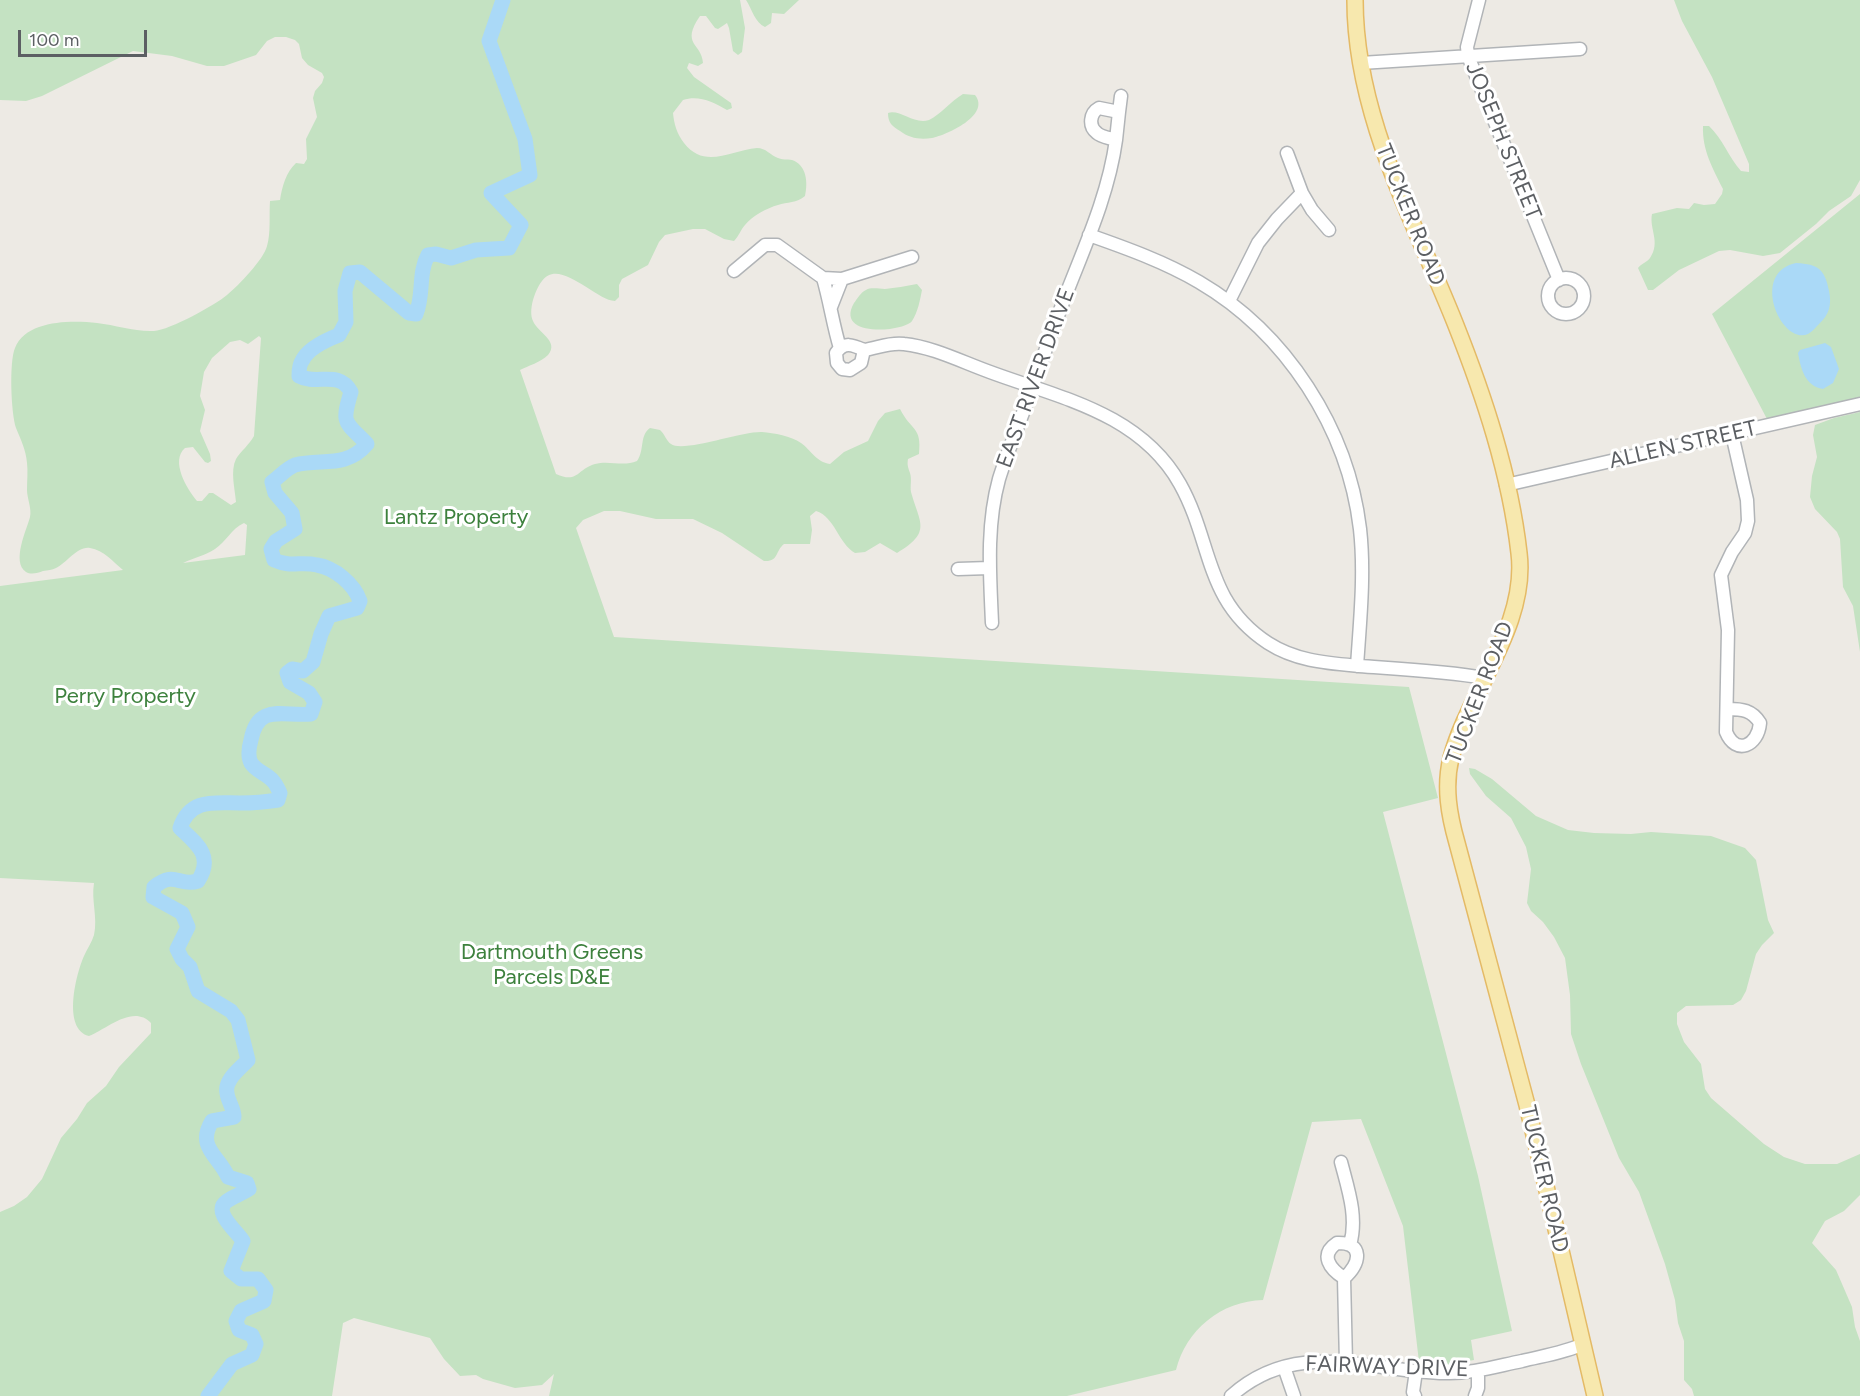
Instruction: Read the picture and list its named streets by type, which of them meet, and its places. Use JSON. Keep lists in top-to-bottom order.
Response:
{
  "streets": {
    "main road": ["TUCKER ROAD"],
    "street": [
      "JOSEPH STREET",
      "EAST RIVER DRIVE",
      "ALLEN STREET",
      "FAIRWAY DRIVE"
    ]
  },
  "crossings": [
    ["TUCKER ROAD", "ALLEN STREET"],
    ["TUCKER ROAD", "FAIRWAY DRIVE"]
  ],
  "parks": ["Lantz Property", "Perry Property", "Dartmouth Greens Parcels D&E"],
  "scale_bar": "100 m"
}
